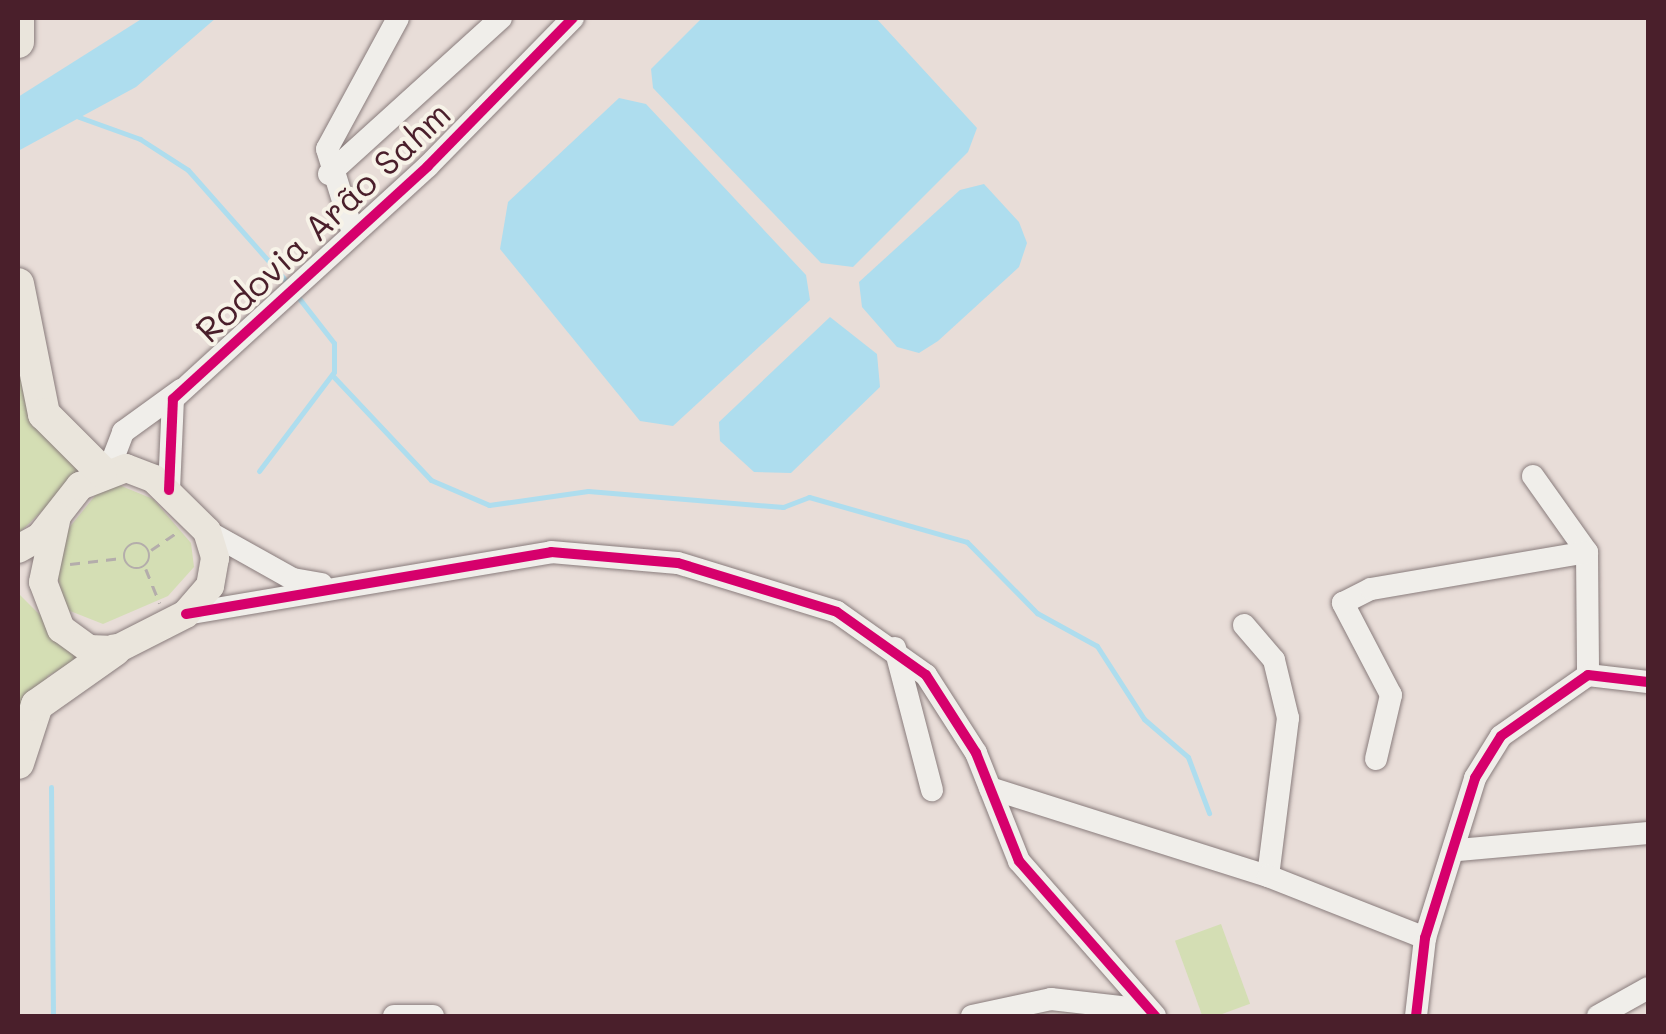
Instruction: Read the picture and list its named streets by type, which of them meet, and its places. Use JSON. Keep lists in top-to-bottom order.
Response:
{
  "streets": {
    "street": ["Rodovia Arão Sahm"]
  }
}
